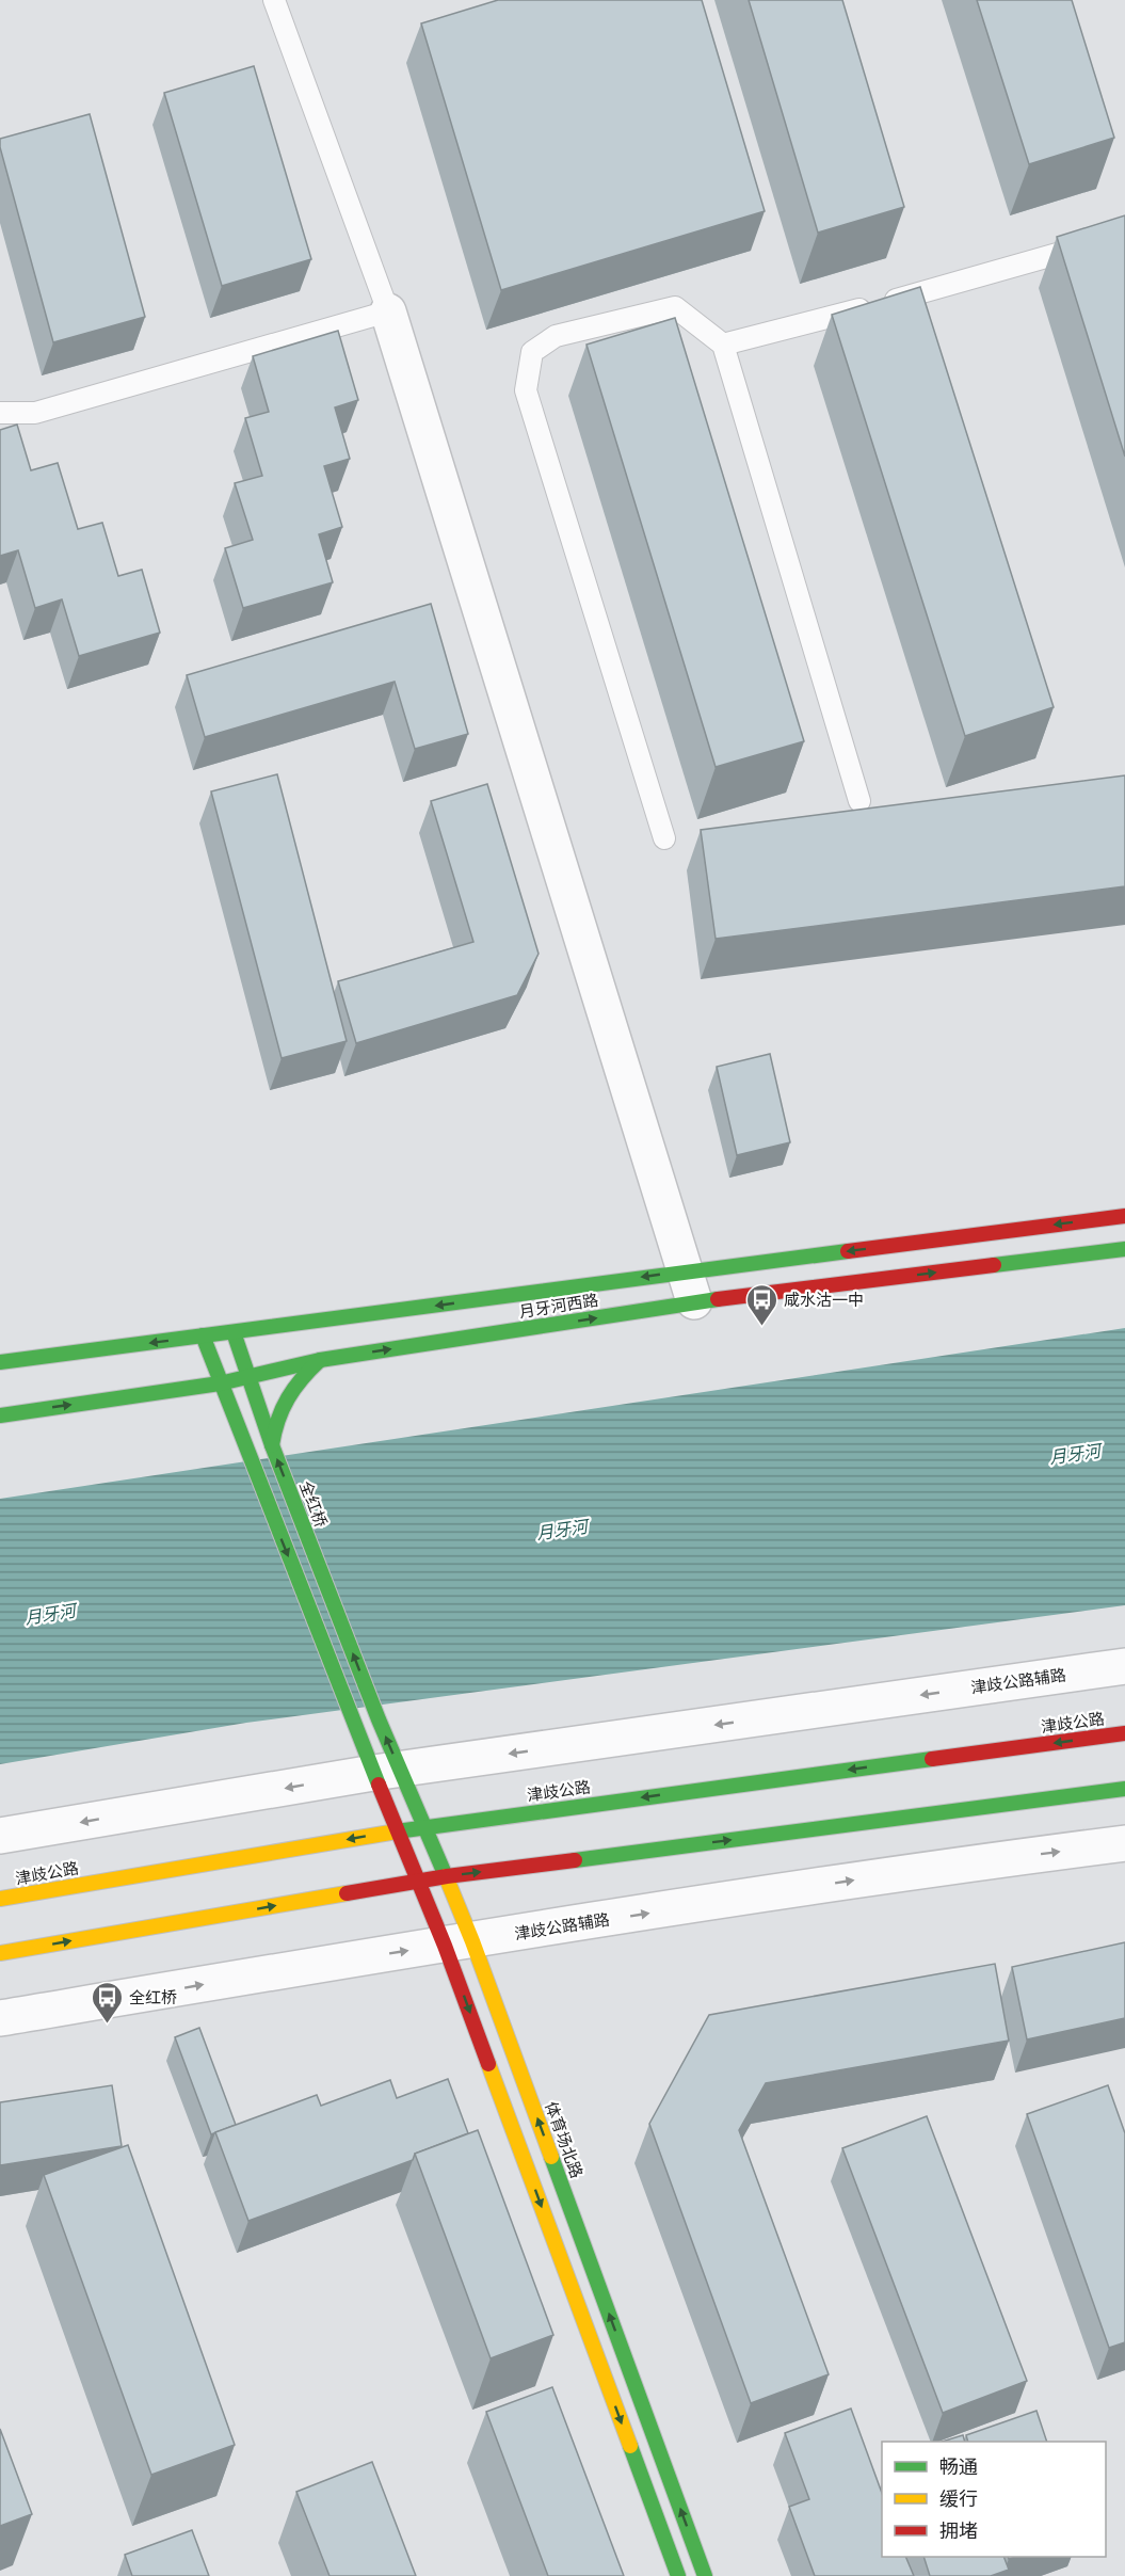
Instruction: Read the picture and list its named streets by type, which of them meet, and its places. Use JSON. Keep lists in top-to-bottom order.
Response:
{
  "streets": {
    "street": [
      "月牙河西路",
      "全红桥",
      "津歧公路辅路",
      "津歧公路",
      "体育场北路"
    ]
  },
  "crossings": [
    ["月牙河西路", "全红桥"],
    ["全红桥", "体育场北路"],
    ["津歧公路辅路", "体育场北路"],
    ["津歧公路", "体育场北路"]
  ],
  "one_way": ["全红桥"],
  "water": ["月牙河"],
  "places": {
    "bus stop": ["咸水沽一中", "全红桥"]
  },
  "legend": ["畅通", "缓行", "拥堵"]
}
